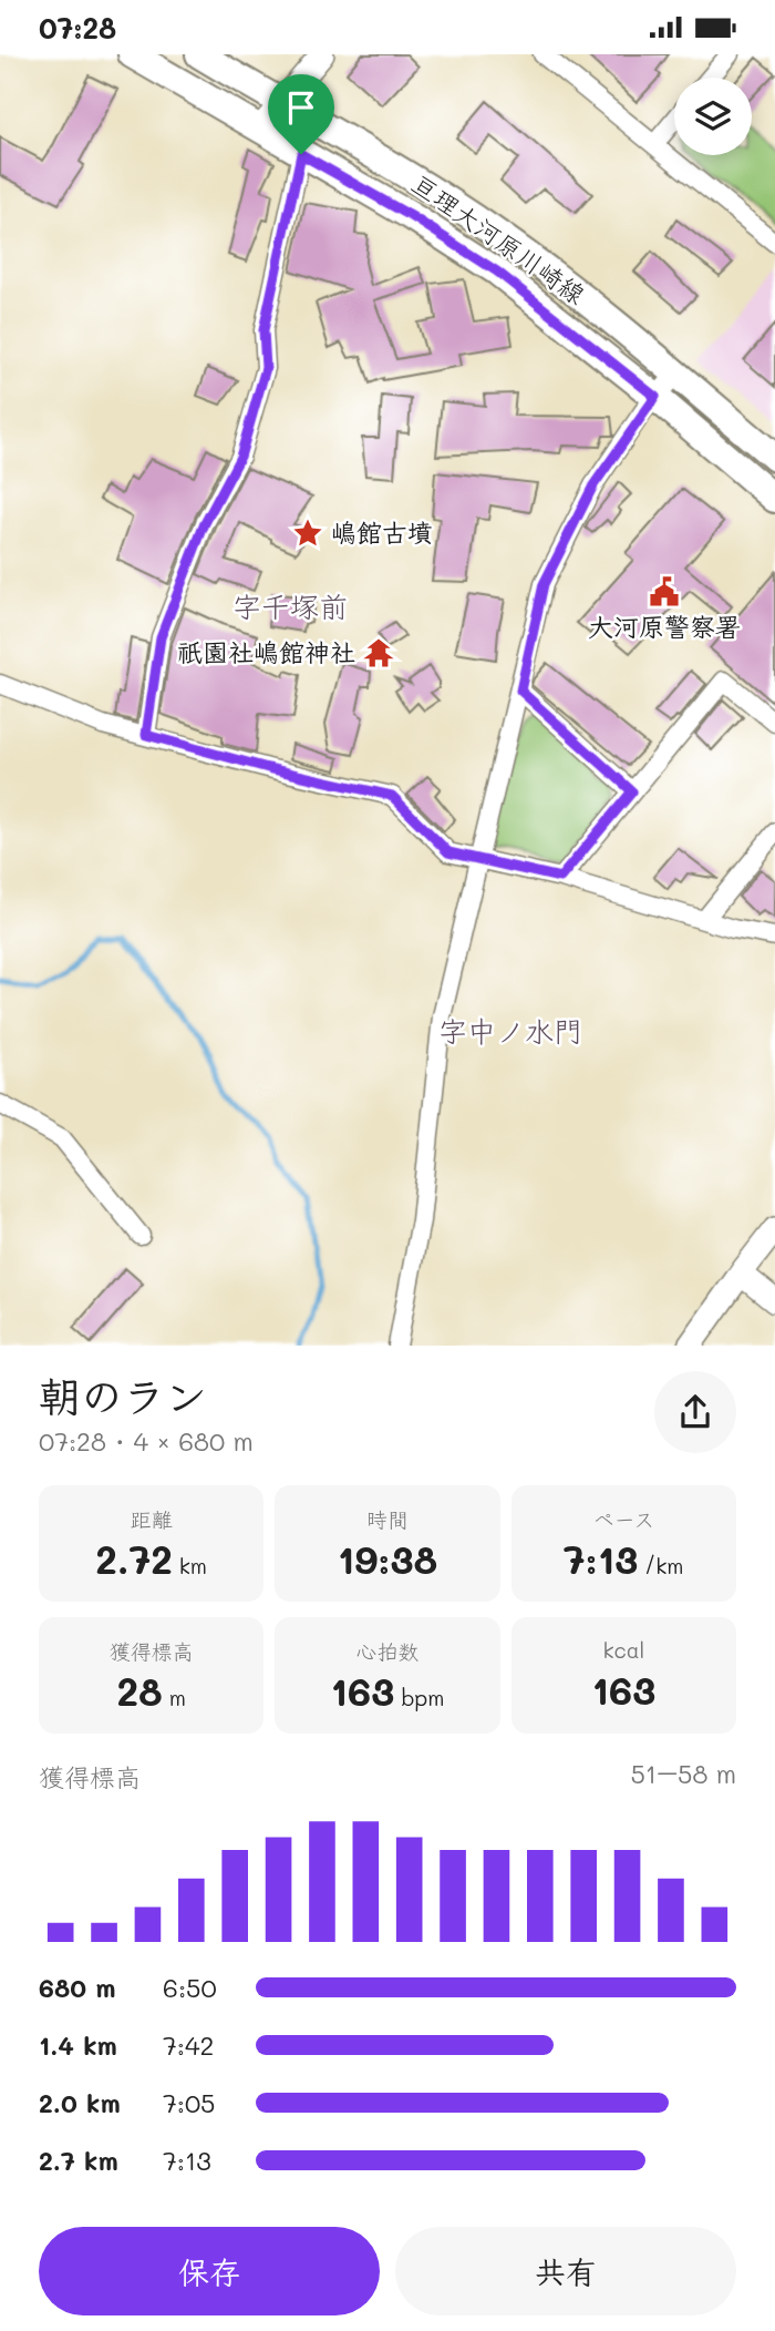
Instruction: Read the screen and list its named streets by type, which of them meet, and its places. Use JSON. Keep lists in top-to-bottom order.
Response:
{
  "streets": {
    "main road": ["亘理大河原川崎線"]
  },
  "districts": ["字千塚前", "字中ノ水門"],
  "places": {
    "place": ["嶋館古墳"],
    "public building": ["大河原警察署"],
    "temple": ["祇園社嶋館神社"]
  },
  "page": {
    "status": "07:28",
    "heading": ["朝のラン", "07:28 · 4 × 680 m"],
    "stats": [
      ["距離", "2.72 km"],
      ["時間", "19:38"],
      ["ペース", "7:13 /km"],
      ["獲得標高", "28 m"],
      ["心拍数", "163 bpm"],
      ["kcal", "163"]
    ],
    "chart": ["獲得標高", "51–58 m"],
    "list": [
      {
        "name": "680 m",
        "note": "6:50"
      },
      {
        "name": "1.4 km",
        "note": "7:42"
      },
      {
        "name": "2.0 km",
        "note": "7:05"
      },
      {
        "name": "2.7 km",
        "note": "7:13"
      }
    ],
    "buttons": ["保存", "共有"]
  }
}
